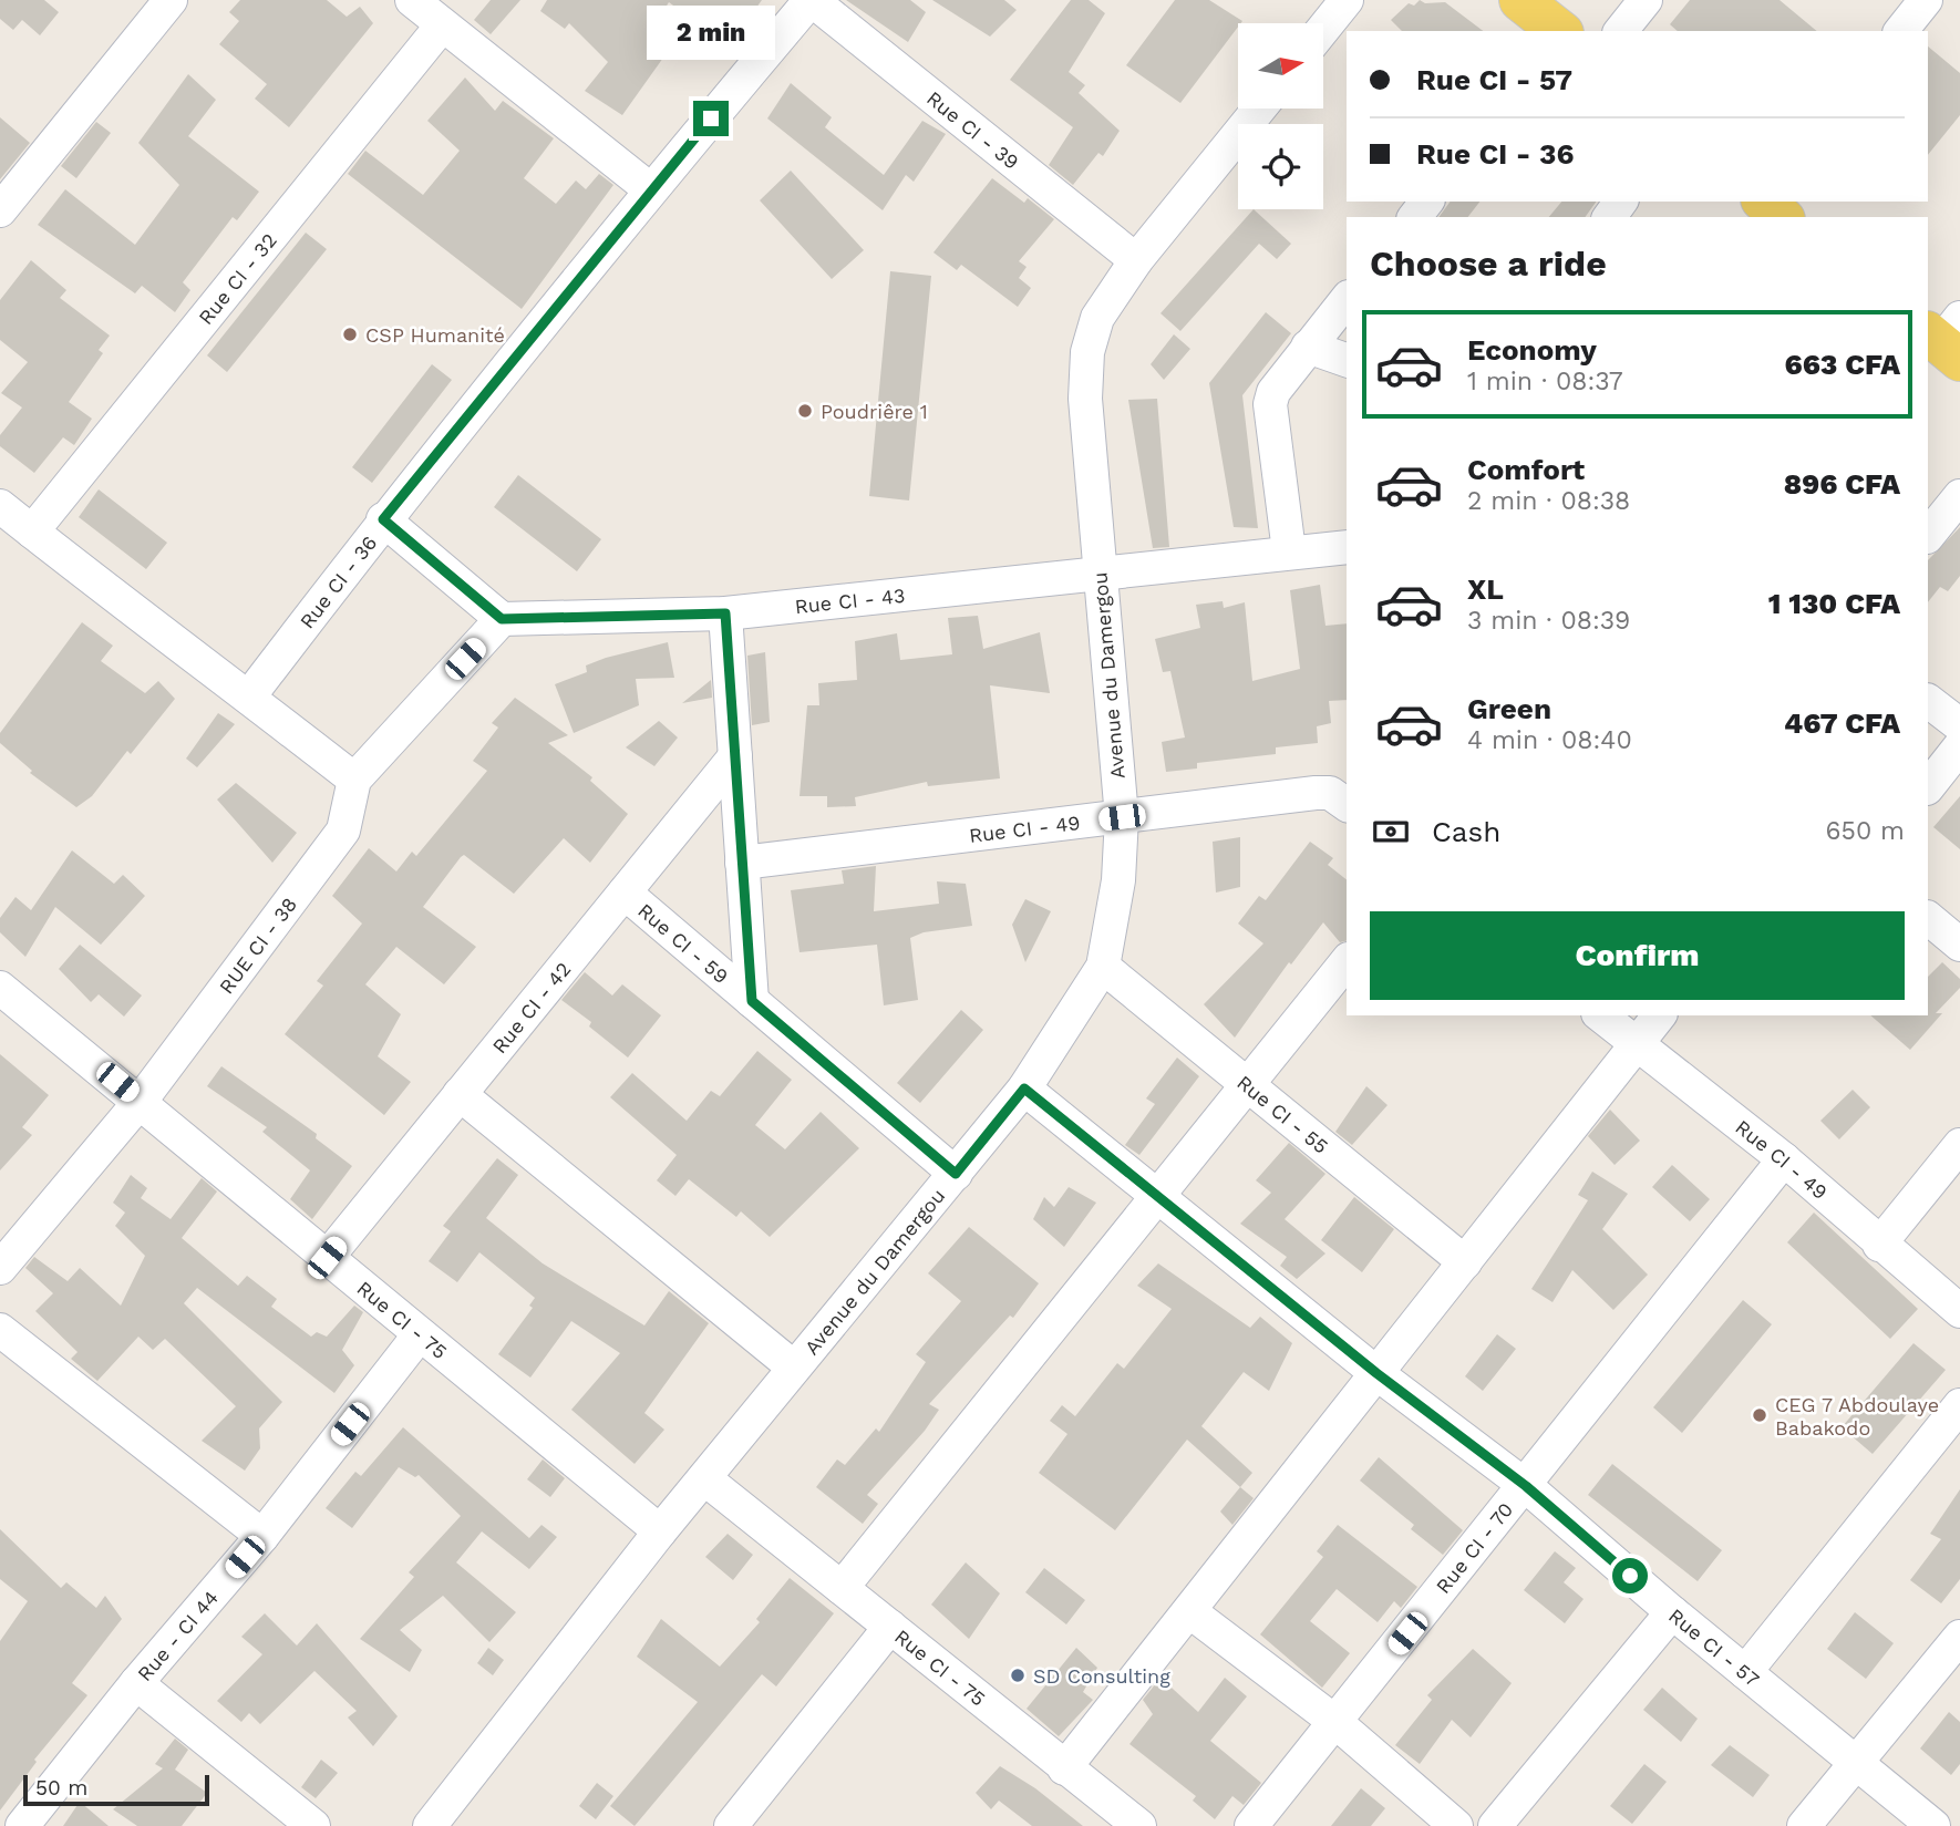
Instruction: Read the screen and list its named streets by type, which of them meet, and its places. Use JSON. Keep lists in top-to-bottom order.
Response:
{
  "streets": {
    "street": [
      "Rue CI - 39",
      "Rue CI - 32",
      "Rue CI - 36",
      "Rue CI - 43",
      "Avenue du Damergou",
      "Rue CI - 49",
      "Rue CI - 59",
      "RUE CI - 38",
      "Rue CI - 42",
      "Rue CI - 55",
      "Rue CI - 75",
      "Rue CI - 70",
      "Rue - CI 44",
      "Rue CI - 57"
    ]
  },
  "crossings": [
    ["Rue CI - 39", "Rue CI - 36"],
    ["Rue CI - 39", "Avenue du Damergou"],
    ["Rue CI - 43", "Avenue du Damergou"],
    ["Avenue du Damergou", "Rue CI - 49"],
    ["Avenue du Damergou", "Rue CI - 59"],
    ["Avenue du Damergou", "Rue CI - 55"],
    ["Avenue du Damergou", "Rue CI - 75"],
    ["Avenue du Damergou", "Rue CI - 57"],
    ["Rue CI - 49", "Rue CI - 70"],
    ["Rue CI - 59", "Rue CI - 42"],
    ["RUE CI - 38", "Rue CI - 75"],
    ["Rue CI - 42", "Rue CI - 75"],
    ["Rue CI - 75", "Rue - CI 44"],
    ["Rue CI - 70", "Rue CI - 57"]
  ],
  "places": [
    "CSP Humanité",
    "Poudriêre 1",
    "CEG 7 Abdoulaye Babakodo",
    "SD Consulting"
  ],
  "scale_bar": "50 m",
  "north": "right",
  "page": {
    "bubble": "2 min",
    "banner": ["Rue CI - 57", "Rue CI - 36"],
    "heading": "Choose a ride",
    "list": [
      {
        "name": "Economy",
        "note": "1 min · 08:37",
        "value": "663 CFA"
      },
      {
        "name": "Comfort",
        "note": "2 min · 08:38",
        "value": "896 CFA"
      },
      {
        "name": "XL",
        "note": "3 min · 08:39",
        "value": "1 130 CFA"
      },
      {
        "name": "Green",
        "note": "4 min · 08:40",
        "value": "467 CFA"
      }
    ],
    "pay": ["Cash", "650 m"],
    "buttons": "Confirm",
    "scale": "50 m"
  }
}
